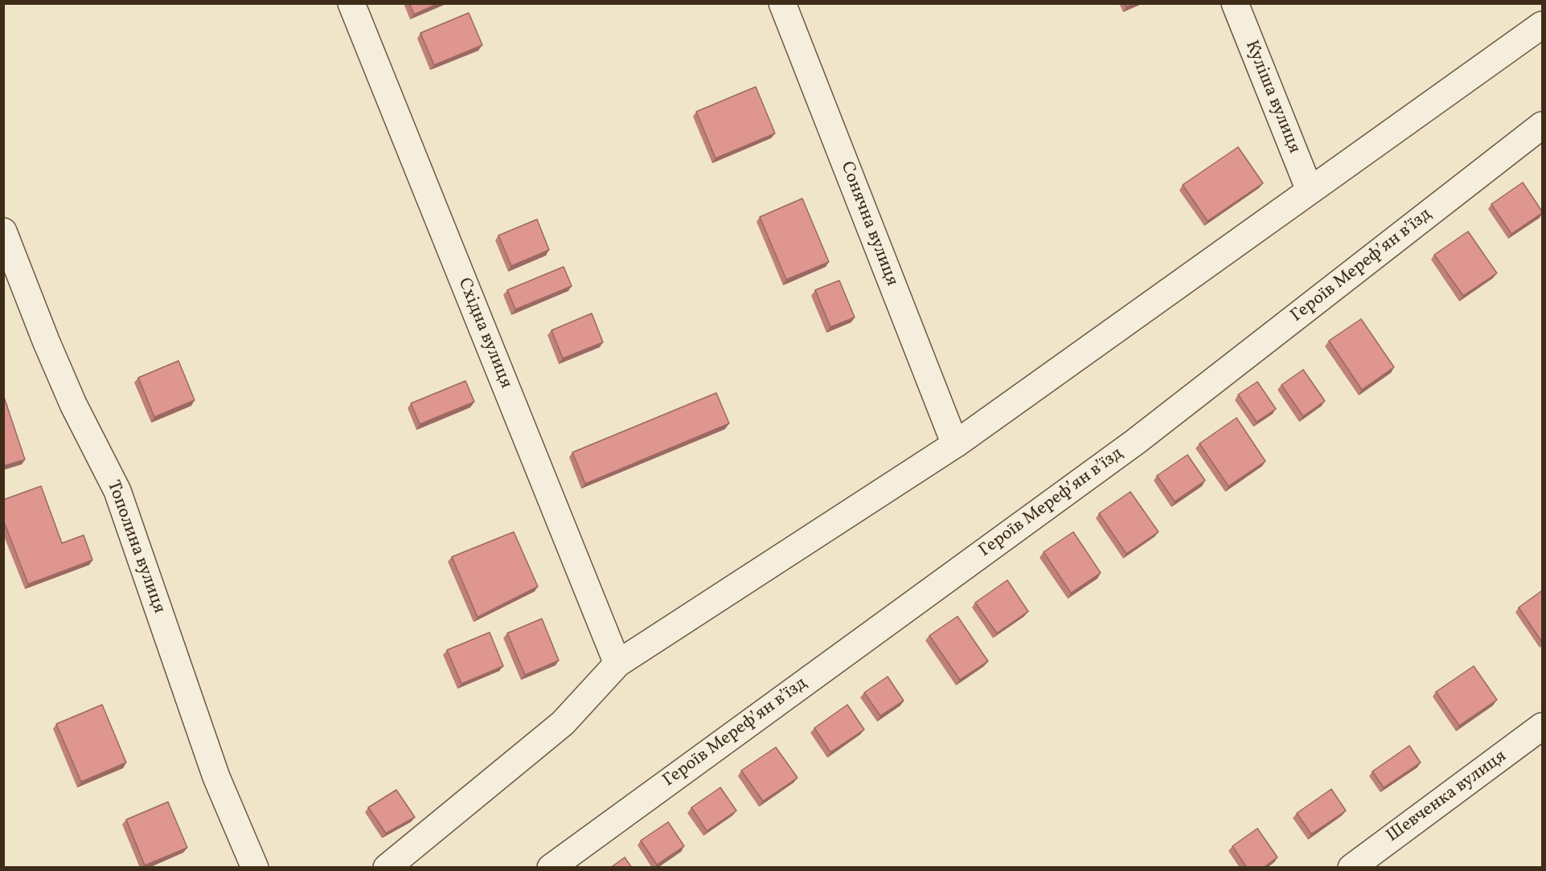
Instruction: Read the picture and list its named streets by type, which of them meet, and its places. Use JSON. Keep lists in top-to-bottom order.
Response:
{
  "streets": {
    "street": [
      "Куліша вулиця",
      "Сонячна вулиця",
      "Героїв Мерефʼян вʼїзд",
      "Східна вулиця",
      "Тополина вулиця",
      "Шевченка вулиця"
    ]
  }
}
